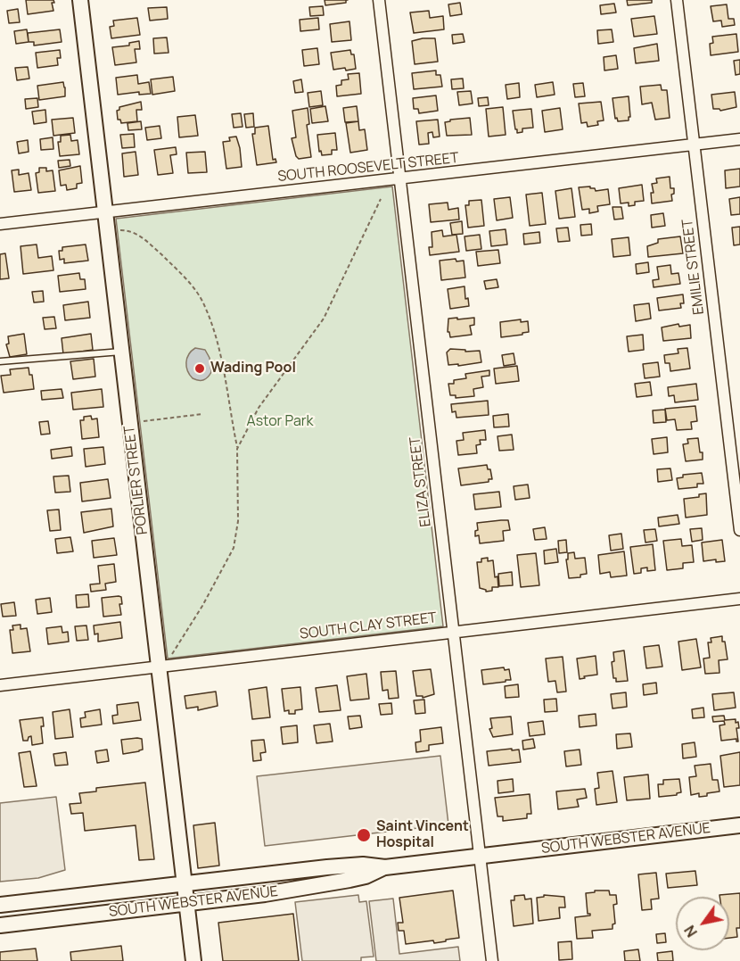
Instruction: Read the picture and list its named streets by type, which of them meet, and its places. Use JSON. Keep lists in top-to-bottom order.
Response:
{
  "streets": {
    "main road": ["PORLIER STREET", "SOUTH WEBSTER AVENUE"],
    "street": [
      "SOUTH ROOSEVELT STREET",
      "EMILIE STREET",
      "ELIZA STREET",
      "SOUTH CLAY STREET"
    ]
  },
  "crossings": [
    ["SOUTH ROOSEVELT STREET", "EMILIE STREET"],
    ["SOUTH ROOSEVELT STREET", "PORLIER STREET"],
    ["SOUTH ROOSEVELT STREET", "ELIZA STREET"],
    ["PORLIER STREET", "SOUTH CLAY STREET"],
    ["PORLIER STREET", "SOUTH WEBSTER AVENUE"],
    ["ELIZA STREET", "SOUTH CLAY STREET"],
    ["ELIZA STREET", "SOUTH WEBSTER AVENUE"]
  ],
  "parks": ["Astor Park"],
  "places": ["Wading Pool", "Saint Vincent Hospital"],
  "north": "bottom left"
}
